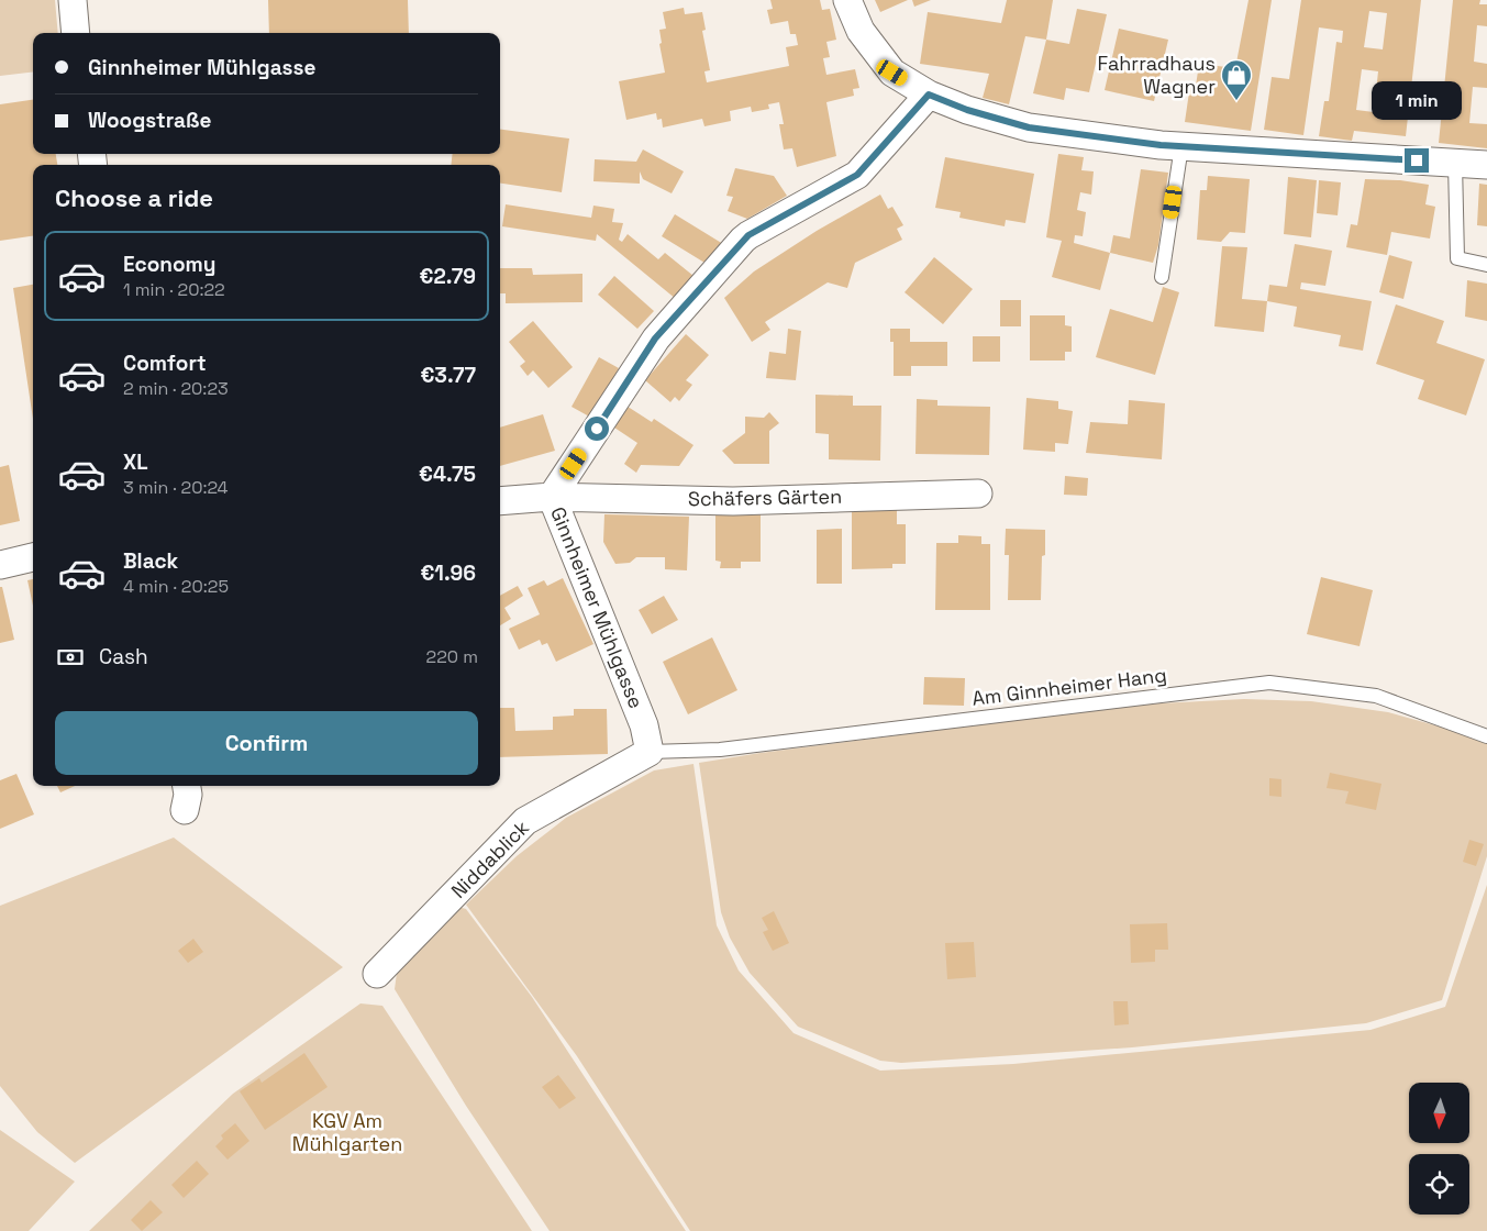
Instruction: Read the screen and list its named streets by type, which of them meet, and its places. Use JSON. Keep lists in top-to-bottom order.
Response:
{
  "streets": {
    "street": ["Schäfers Gärten", "Ginnheimer Mühlgasse", "Niddablick"],
    "lane": ["Am Ginnheimer Hang"]
  },
  "crossings": [
    ["Schäfers Gärten", "Ginnheimer Mühlgasse"],
    ["Ginnheimer Mühlgasse", "Am Ginnheimer Hang"],
    ["Ginnheimer Mühlgasse", "Niddablick"],
    ["Am Ginnheimer Hang", "Niddablick"]
  ],
  "parks": ["KGV Am Mühlgarten"],
  "places": {
    "shop": ["Fahrradhaus Wagner"]
  },
  "north": "bottom",
  "page": {
    "banner": ["Ginnheimer Mühlgasse", "Woogstraße"],
    "bubble": "1 min",
    "heading": "Choose a ride",
    "list": [
      {
        "name": "Economy",
        "note": "1 min · 20:22",
        "value": "€2.79"
      },
      {
        "name": "Comfort",
        "note": "2 min · 20:23",
        "value": "€3.77"
      },
      {
        "name": "XL",
        "note": "3 min · 20:24",
        "value": "€4.75"
      },
      {
        "name": "Black",
        "note": "4 min · 20:25",
        "value": "€1.96"
      }
    ],
    "pay": ["Cash", "220 m"],
    "buttons": "Confirm"
  }
}
